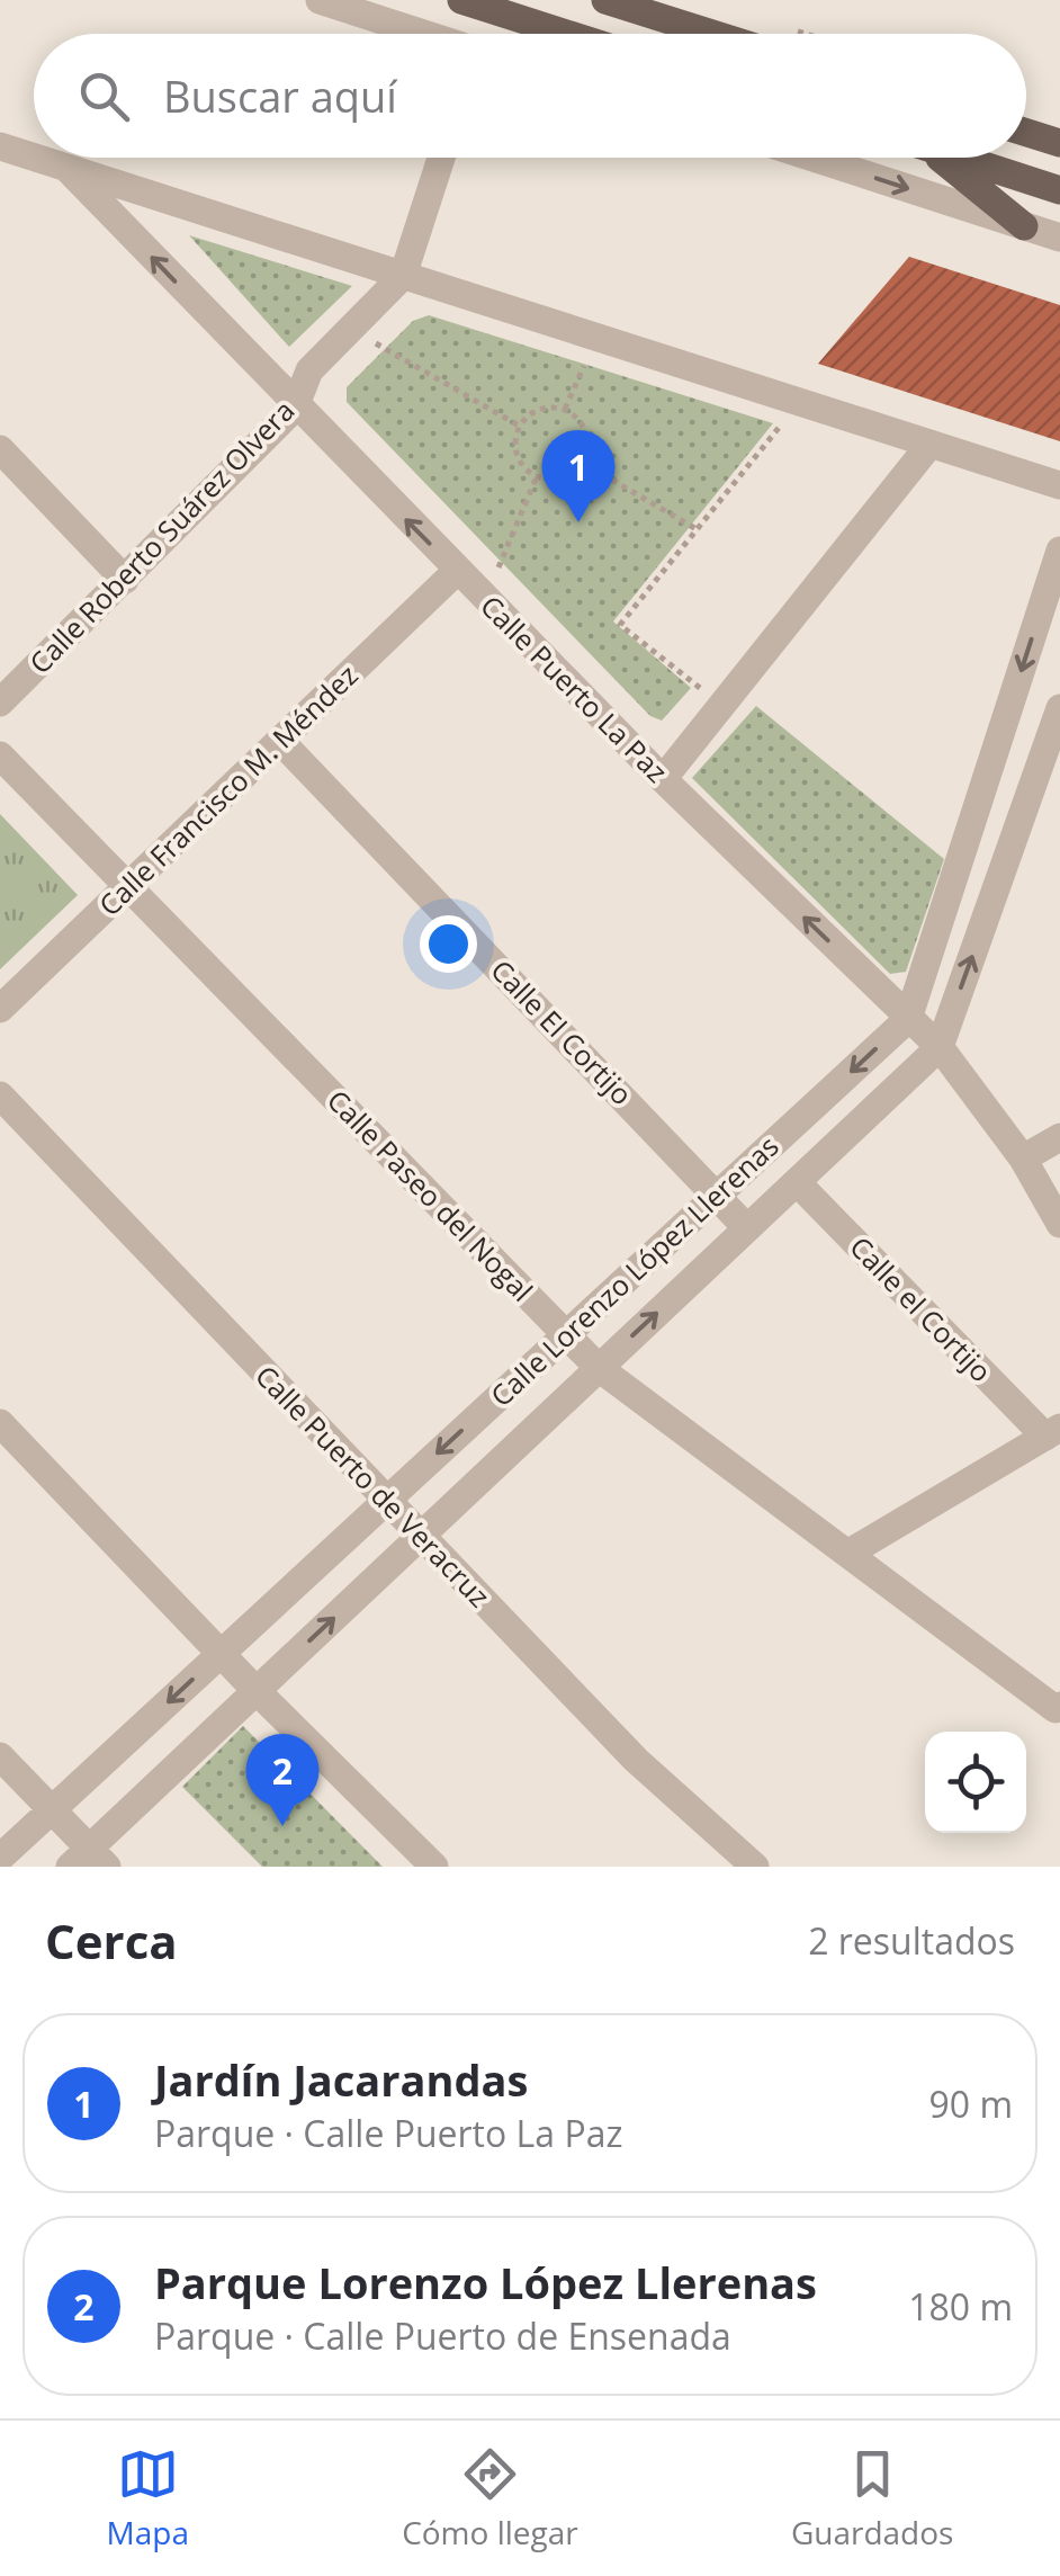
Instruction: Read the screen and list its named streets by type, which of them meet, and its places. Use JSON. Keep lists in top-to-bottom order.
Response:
{
  "streets": {
    "street": [
      "Calle Roberto Suárez Olvera",
      "Calle Puerto La Paz",
      "Calle Francisco M. Méndez",
      "Calle El Cortijo",
      "Calle Paseo del Nogal",
      "Calle Lorenzo López Llerenas",
      "Calle el Cortijo",
      "Calle Puerto de Veracruz"
    ]
  },
  "crossings": [
    ["Calle Roberto Suárez Olvera", "Calle Puerto La Paz"],
    ["Calle Puerto La Paz", "Calle Francisco M. Méndez"],
    ["Calle Puerto La Paz", "Calle Lorenzo López Llerenas"],
    ["Calle Francisco M. Méndez", "Calle El Cortijo"],
    ["Calle Francisco M. Méndez", "Calle Paseo del Nogal"],
    ["Calle El Cortijo", "Calle Lorenzo López Llerenas"],
    ["Calle Paseo del Nogal", "Calle Lorenzo López Llerenas"],
    ["Calle Lorenzo López Llerenas", "Calle el Cortijo"],
    ["Calle Lorenzo López Llerenas", "Calle Puerto de Veracruz"]
  ],
  "one_way": ["Calle Puerto La Paz"],
  "page": {
    "search": "Buscar aquí",
    "pins": ["1", "2"],
    "heading": ["Cerca", "2 resultados"],
    "list": [
      {
        "mark": "1",
        "name": "Jardín Jacarandas",
        "note": "Parque · Calle Puerto La Paz",
        "value": "90 m"
      },
      {
        "mark": "2",
        "name": "Parque Lorenzo López Llerenas",
        "note": "Parque · Calle Puerto de Ensenada",
        "value": "180 m"
      }
    ],
    "nav": ["Mapa", "Cómo llegar", "Guardados"]
  }
}
